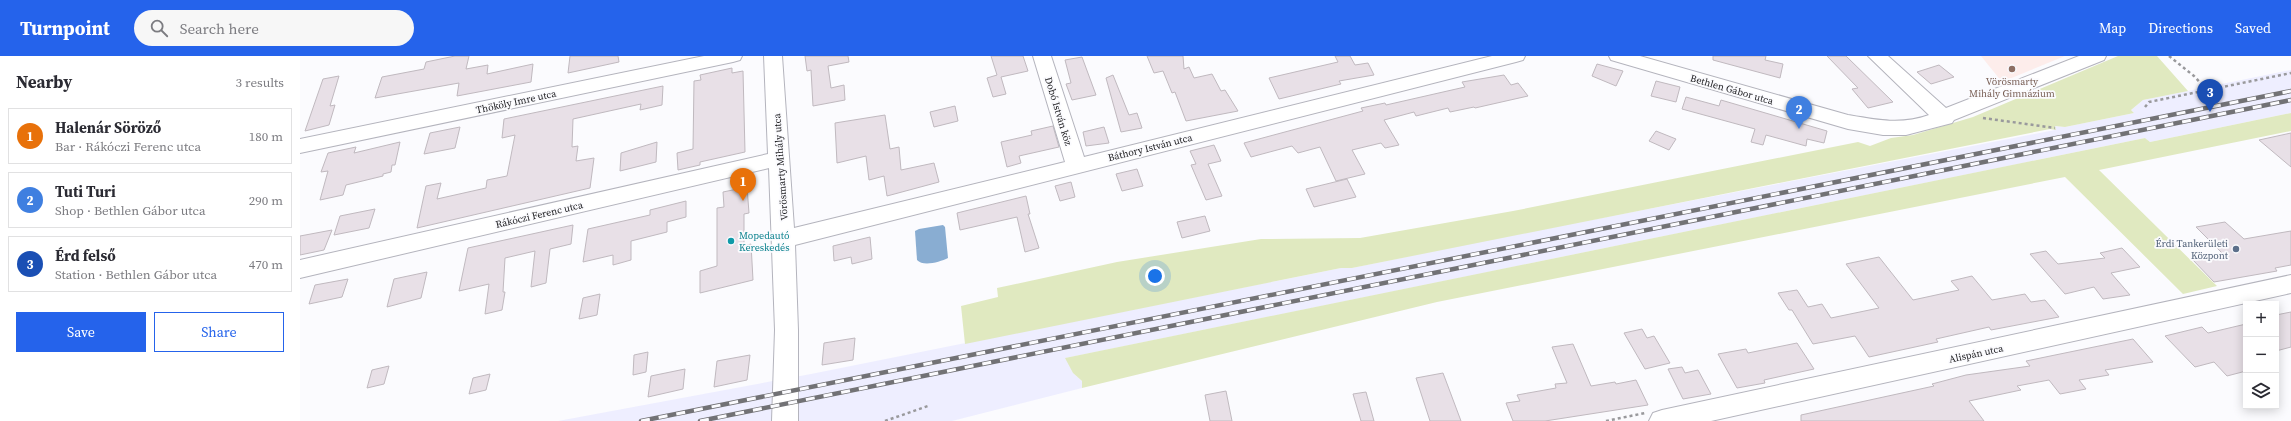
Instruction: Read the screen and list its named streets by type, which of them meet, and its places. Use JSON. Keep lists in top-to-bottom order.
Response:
{
  "streets": {
    "street": [
      "Bethlen Gábor utca",
      "Thököly Imre utca",
      "Dobó István köz",
      "Báthory István utca",
      "Vörösmarty Mihály utca",
      "Rákóczi Ferenc utca",
      "Alispán utca"
    ]
  },
  "crossings": [
    ["Dobó István köz", "Báthory István utca"],
    ["Báthory István utca", "Vörösmarty Mihály utca"],
    ["Vörösmarty Mihály utca", "Rákóczi Ferenc utca"]
  ],
  "places": ["Vörösmarty Mihály Gimnázium", "Mopedautó Kereskedés", "Érdi Tankerületi Központ"],
  "page": {
    "header": "Turnpoint",
    "search": "Search here",
    "nav": ["Map", "Directions", "Saved"],
    "heading": ["Nearby", "3 results"],
    "pins": ["3", "2", "1"],
    "list": [
      {
        "mark": "1",
        "name": "Halenár Söröző",
        "note": "Bar · Rákóczi Ferenc utca",
        "value": "180 m"
      },
      {
        "mark": "2",
        "name": "Tuti Turi",
        "note": "Shop · Bethlen Gábor utca",
        "value": "290 m"
      },
      {
        "mark": "3",
        "name": "Érd felső",
        "note": "Station · Bethlen Gábor utca",
        "value": "470 m"
      }
    ],
    "buttons": ["Save", "Share"],
    "map_buttons": ["+", "−"]
  }
}
